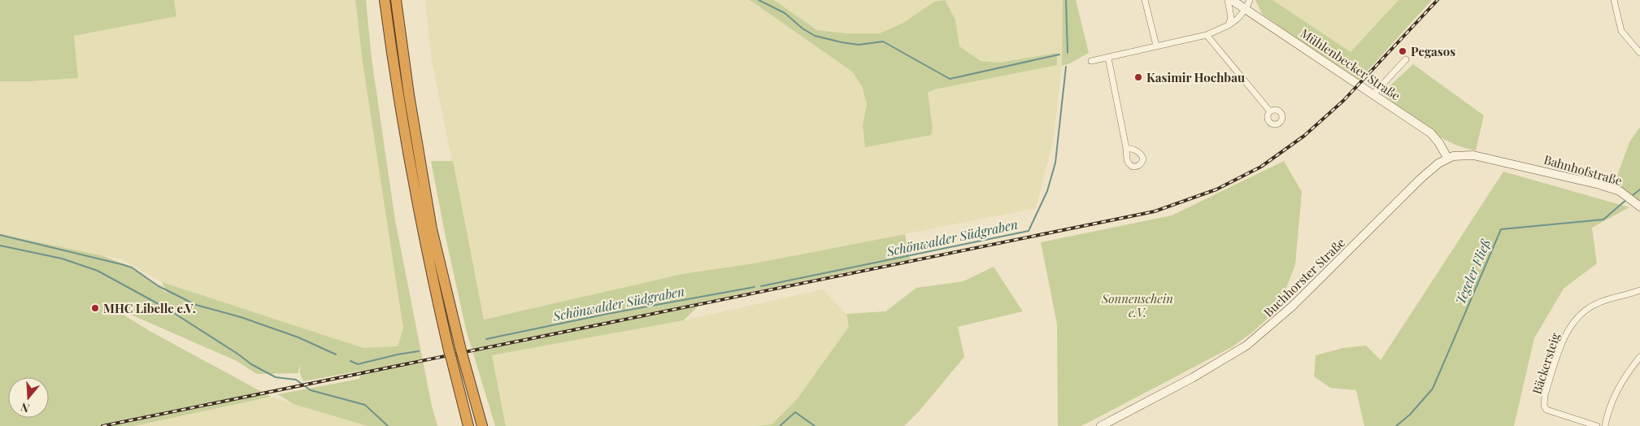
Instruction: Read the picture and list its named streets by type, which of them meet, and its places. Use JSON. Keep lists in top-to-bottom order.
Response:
{
  "streets": {
    "main road": ["Mühlenbecker Straße", "Bahnhofstraße", "Buchhorster Straße"],
    "street": ["Bäckersteig"]
  },
  "crossings": [
    ["Mühlenbecker Straße", "Buchhorster Straße"],
    ["Bahnhofstraße", "Buchhorster Straße"]
  ],
  "water": ["Schönwalder Südgraben", "Tegeler Fließ"],
  "parks": ["Sonnenschein e.V."],
  "places": ["Pegasos", "Kasimir Hochbau", "MHC Libelle e.V."],
  "north": "bottom"
}
